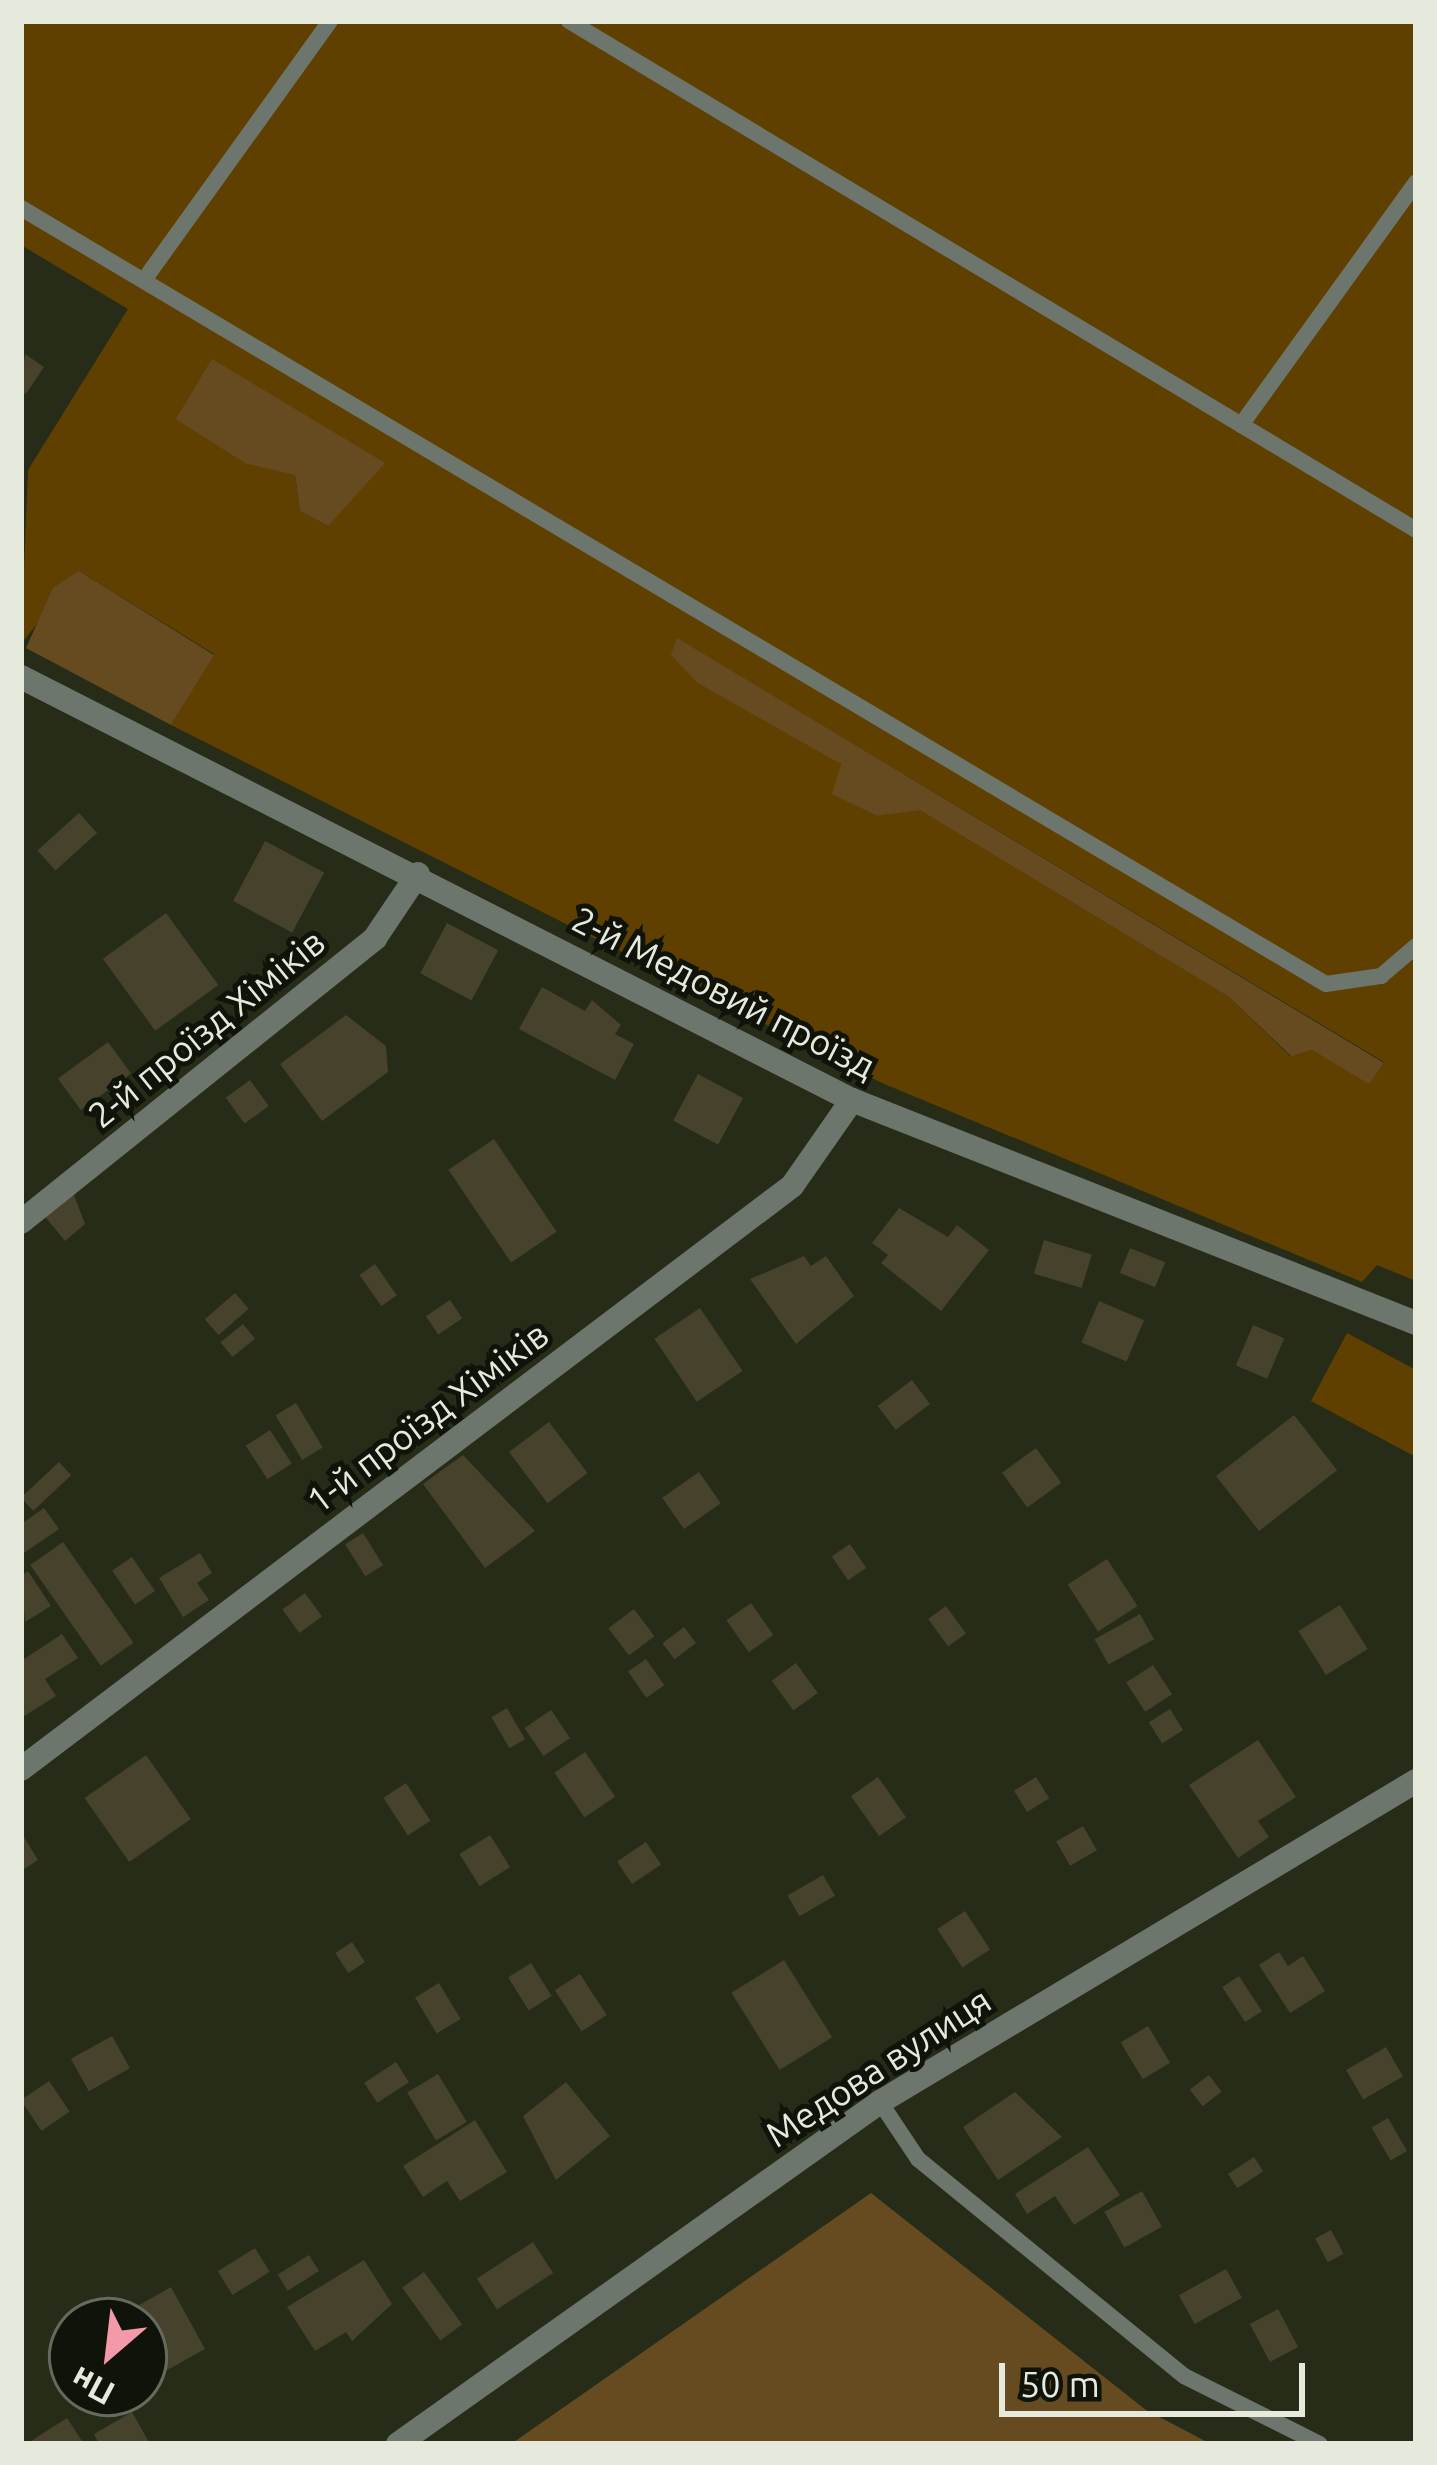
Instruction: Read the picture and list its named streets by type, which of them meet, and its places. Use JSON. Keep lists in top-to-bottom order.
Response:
{
  "streets": {
    "street": [
      "2-й Медовий проїзд",
      "2-й проїзд Хіміків",
      "1-й проїзд Хіміків",
      "Медова вулиця"
    ]
  },
  "crossings": [
    ["2-й Медовий проїзд", "2-й проїзд Хіміків"],
    ["2-й Медовий проїзд", "1-й проїзд Хіміків"]
  ],
  "scale_bar": "50 m",
  "north": "bottom left"
}
